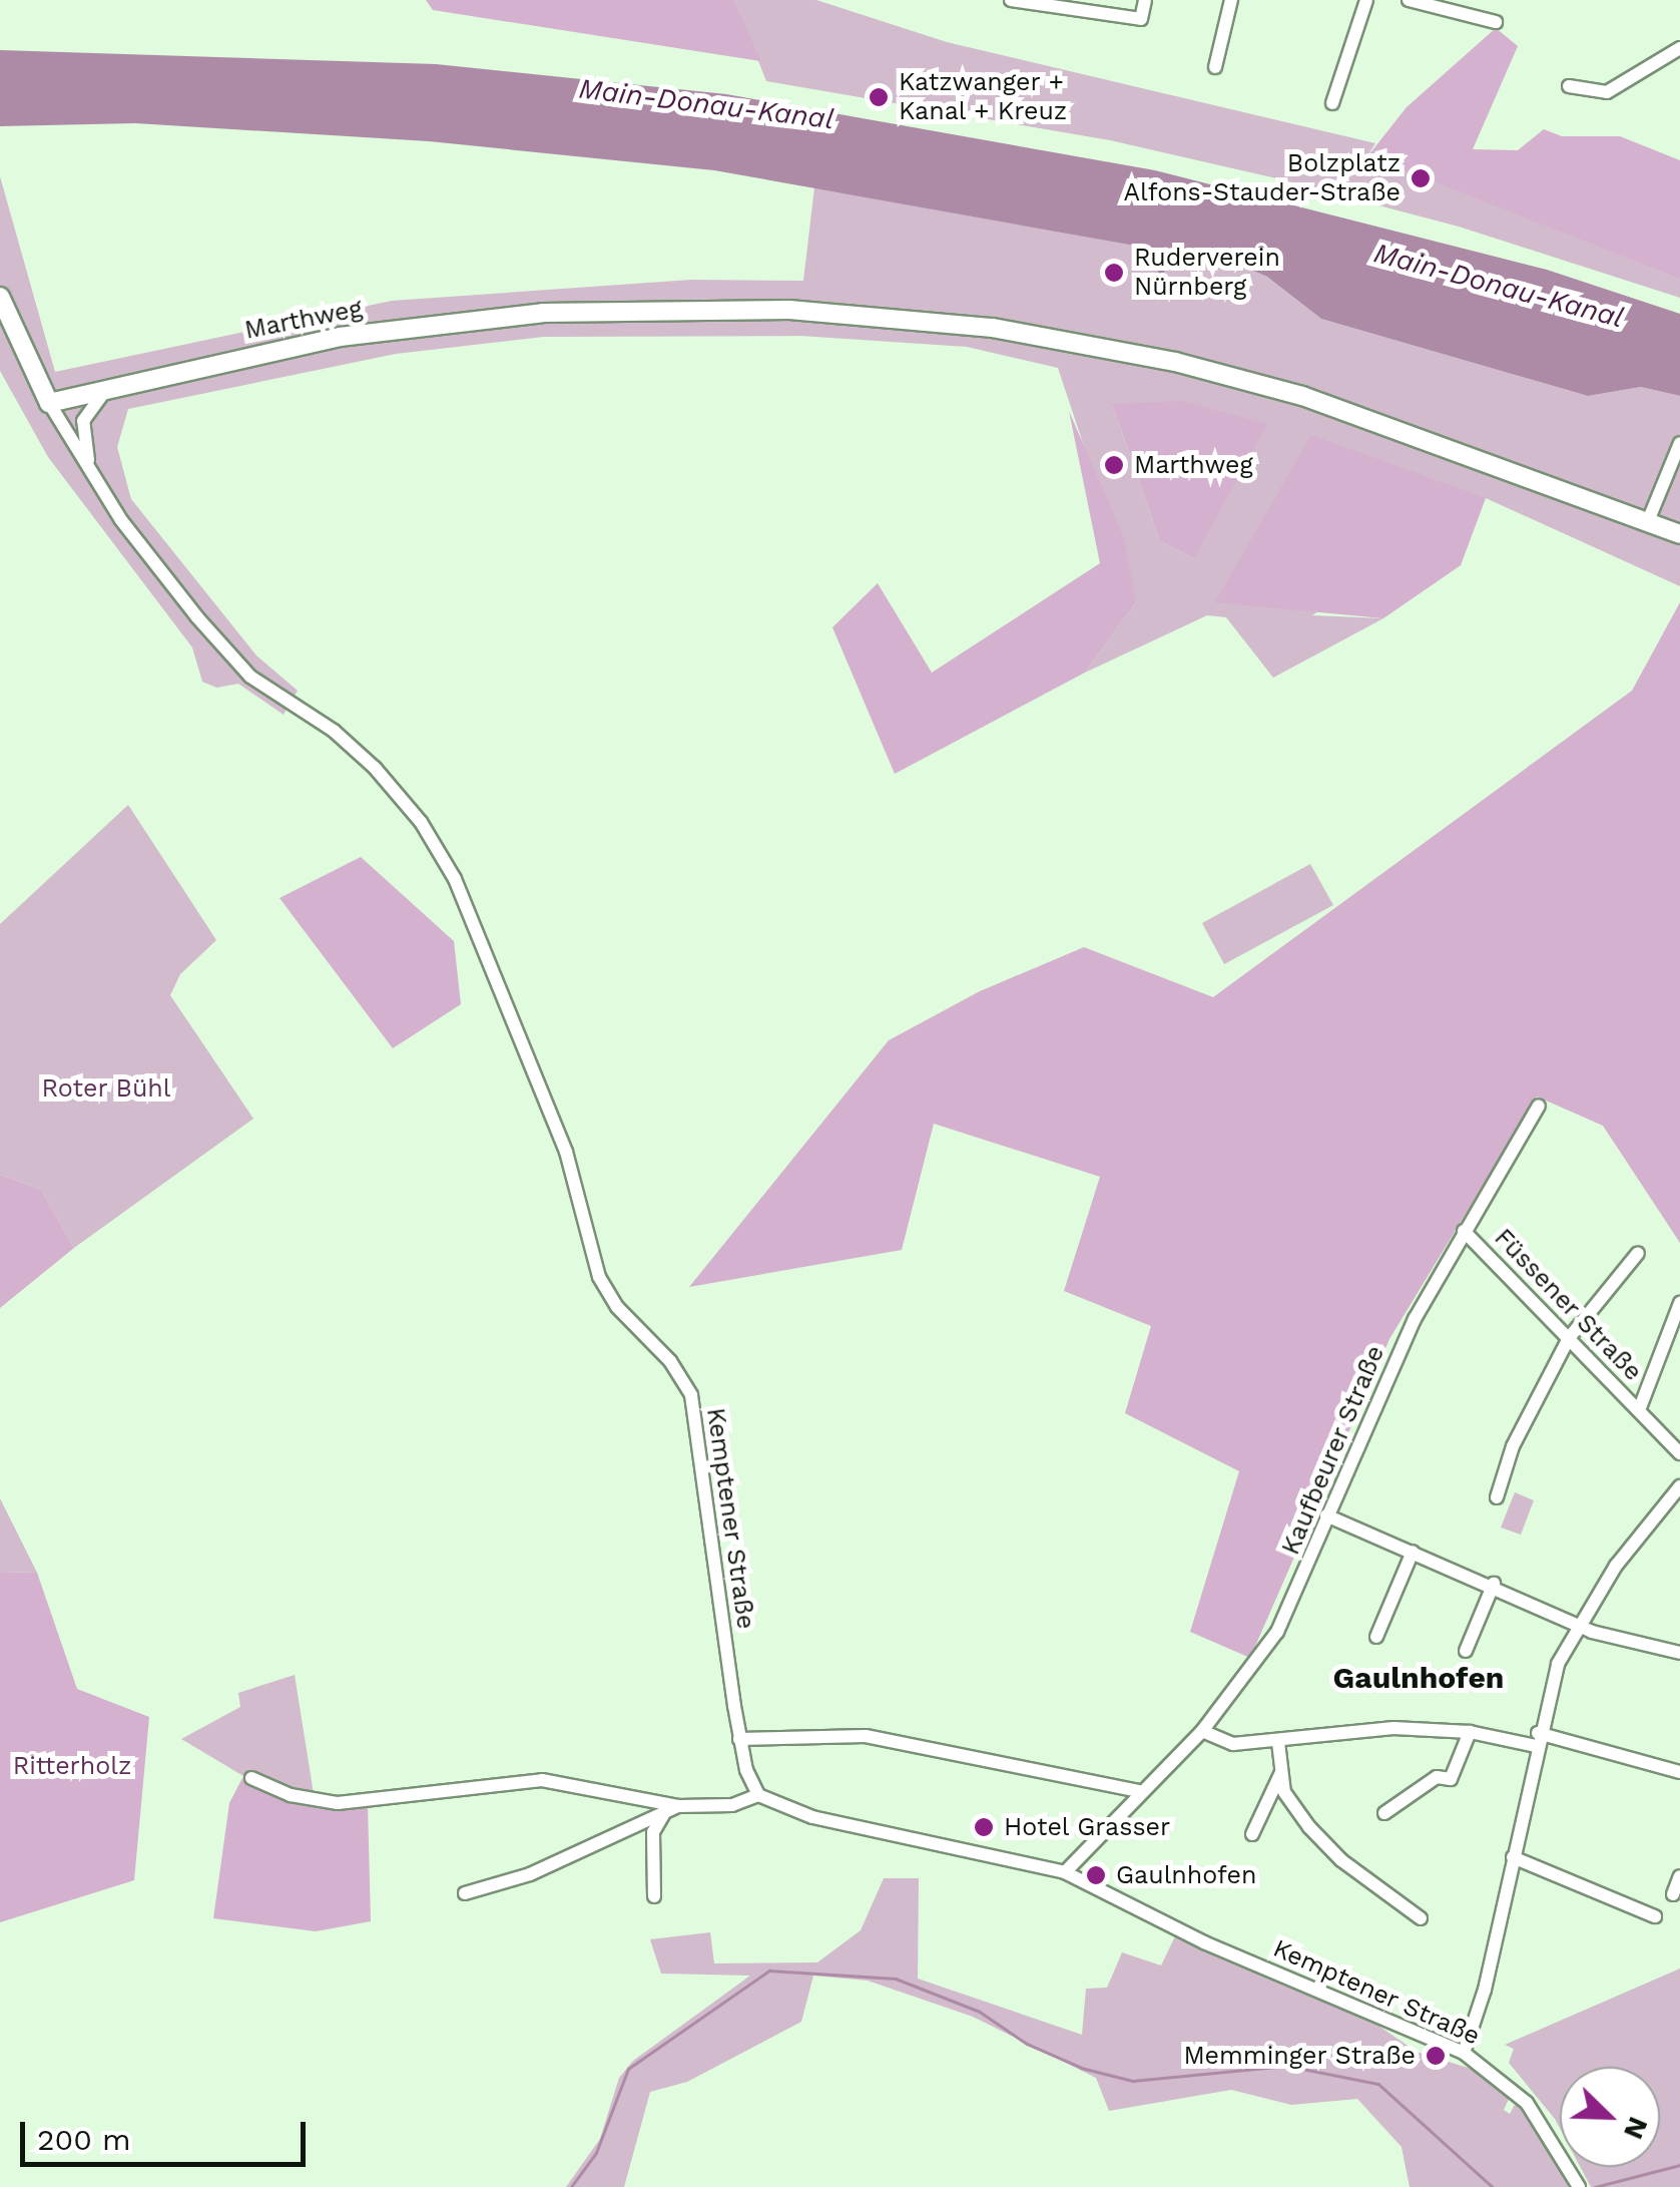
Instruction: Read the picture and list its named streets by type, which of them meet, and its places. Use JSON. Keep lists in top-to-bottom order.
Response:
{
  "streets": {
    "main road": ["Marthweg"],
    "street": ["Füssener Straße", "Kaufbeurer Straße", "Kemptener Straße"]
  },
  "crossings": [
    ["Marthweg", "Kemptener Straße"],
    ["Füssener Straße", "Kaufbeurer Straße"],
    ["Kaufbeurer Straße", "Kemptener Straße"]
  ],
  "districts": ["Gaulnhofen"],
  "water": ["Main-Donau-Kanal"],
  "parks": ["Roter Bühl", "Ritterholz"],
  "places": [
    "Katzwanger + Kanal + Kreuz",
    "Bolzplatz Alfons-Stauder-Straße",
    "Ruderverein Nürnberg",
    "Marthweg",
    "Hotel Grasser",
    "Gaulnhofen",
    "Memminger Straße"
  ],
  "scale_bar": "200 m",
  "north": "bottom right"
}
